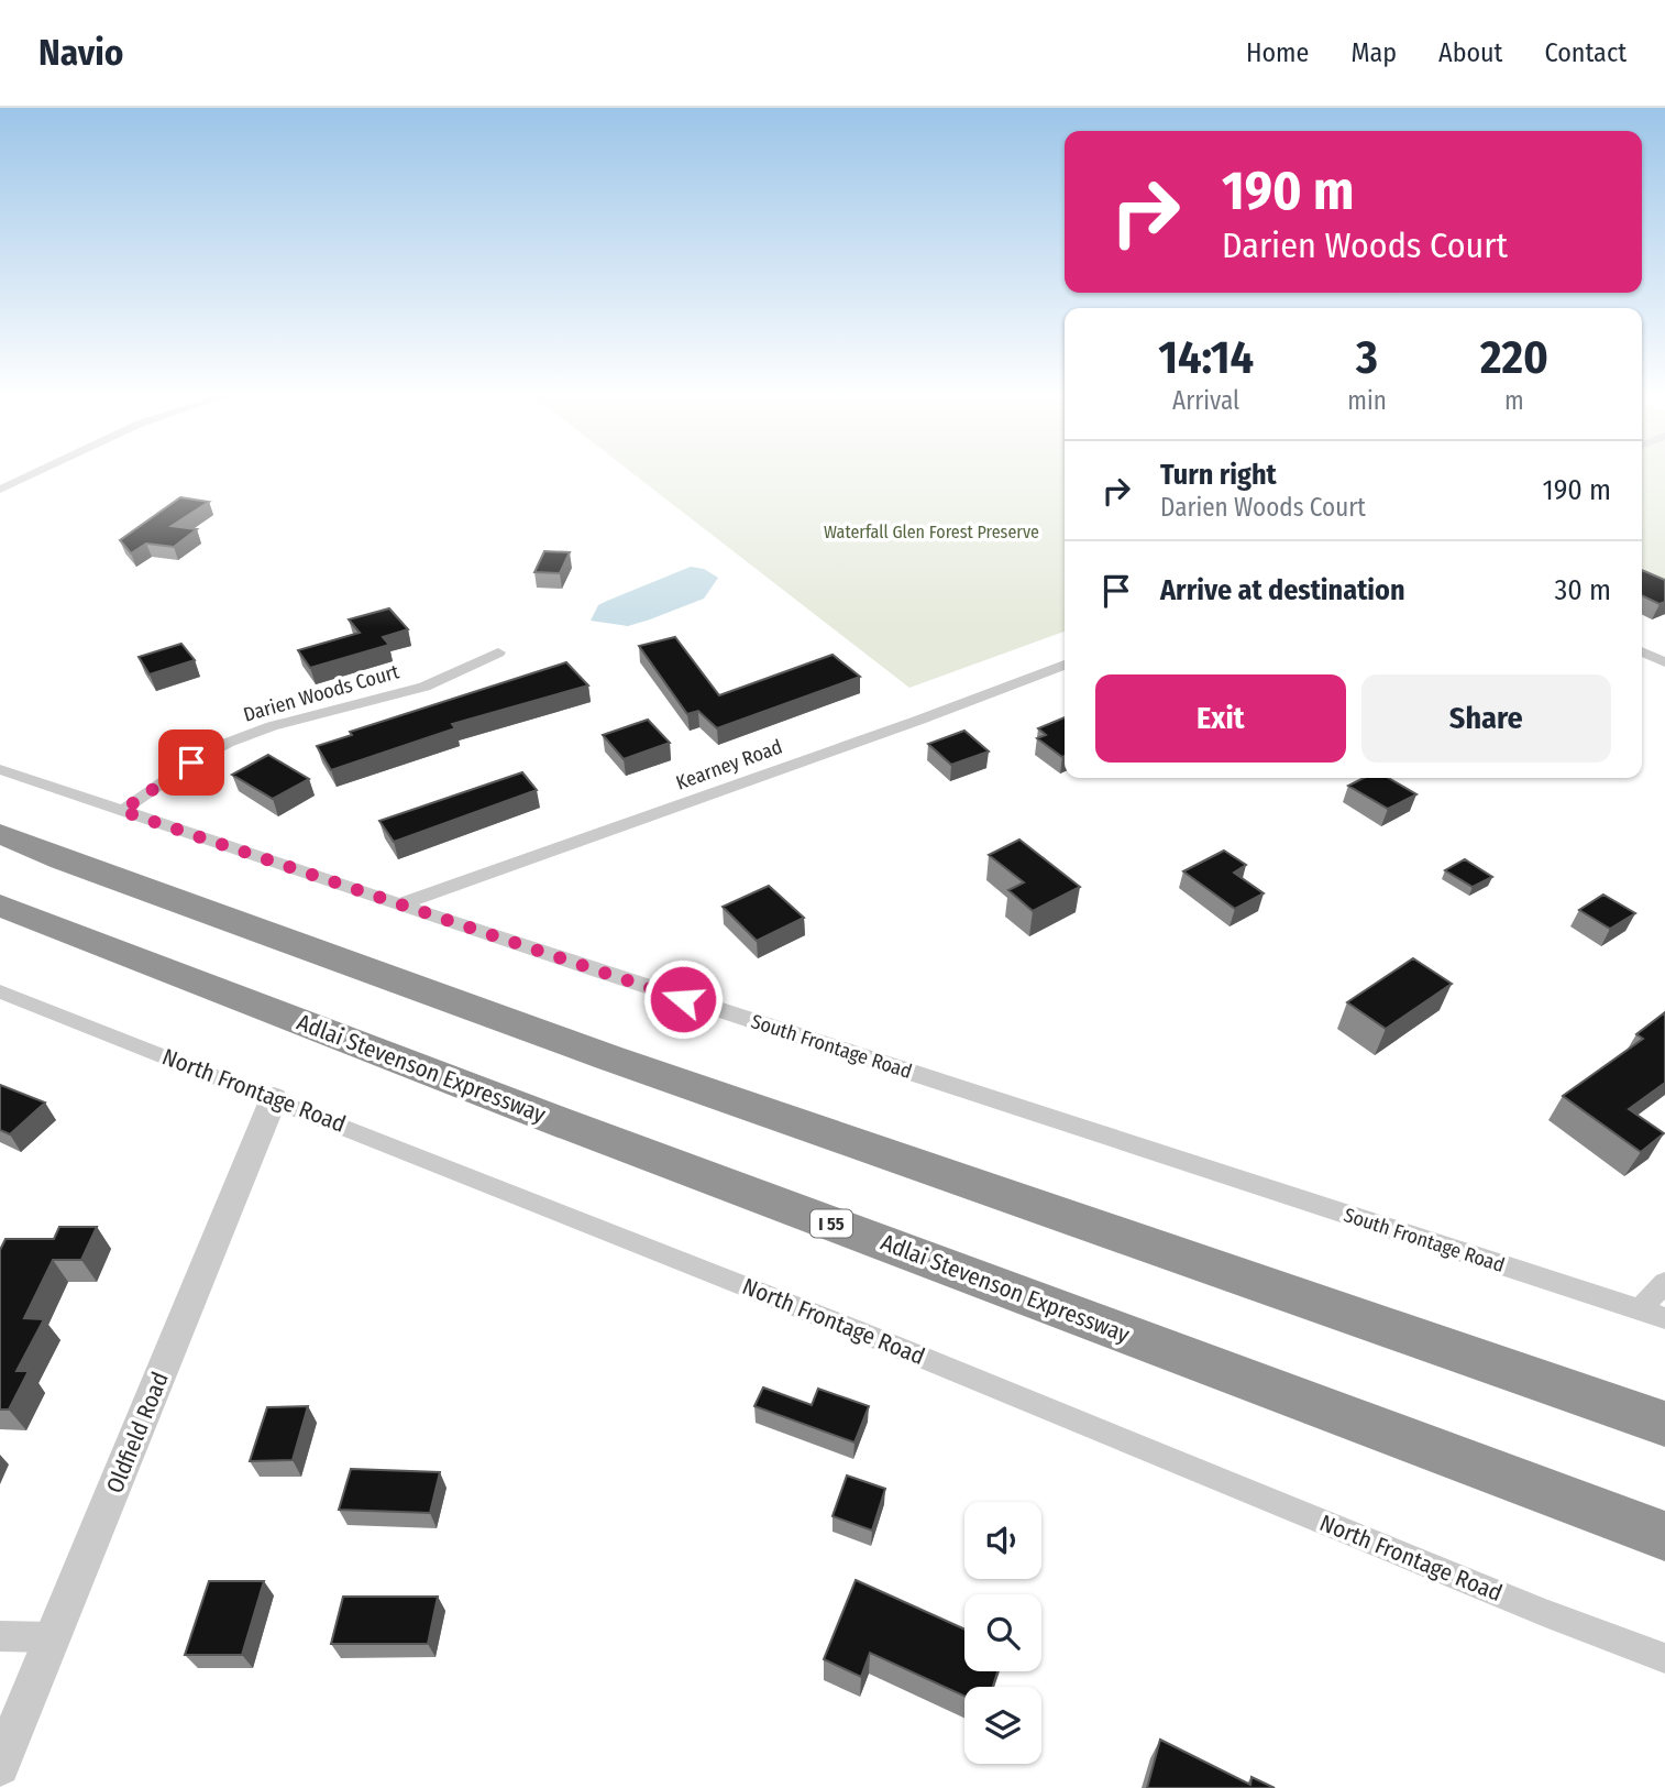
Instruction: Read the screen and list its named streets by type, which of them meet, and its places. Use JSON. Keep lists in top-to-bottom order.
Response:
{
  "streets": {
    "highway": ["Adlai Stevenson Expressway", "I 55"],
    "street": [
      "Darien Woods Court",
      "Kearney Road",
      "South Frontage Road",
      "North Frontage Road",
      "Oldfield Road"
    ]
  },
  "crossings": [
    ["Darien Woods Court", "South Frontage Road"],
    ["Kearney Road", "South Frontage Road"],
    ["North Frontage Road", "Oldfield Road"]
  ],
  "parks": ["Waterfall Glen Forest Preserve"],
  "page": {
    "header": "Navio",
    "nav": [
      "Home",
      "Map",
      "About",
      "Contact"
    ],
    "turn": ["190 m", "Darien Woods Court"],
    "eta": [
      "14:14",
      "Arrival",
      "3",
      "min",
      "220",
      "m"
    ],
    "list": [
      {
        "name": "Turn right",
        "note": "Darien Woods Court",
        "value": "190 m"
      },
      {
        "name": "Arrive at destination",
        "value": "30 m"
      }
    ],
    "buttons": ["Exit", "Share"]
  }
}
